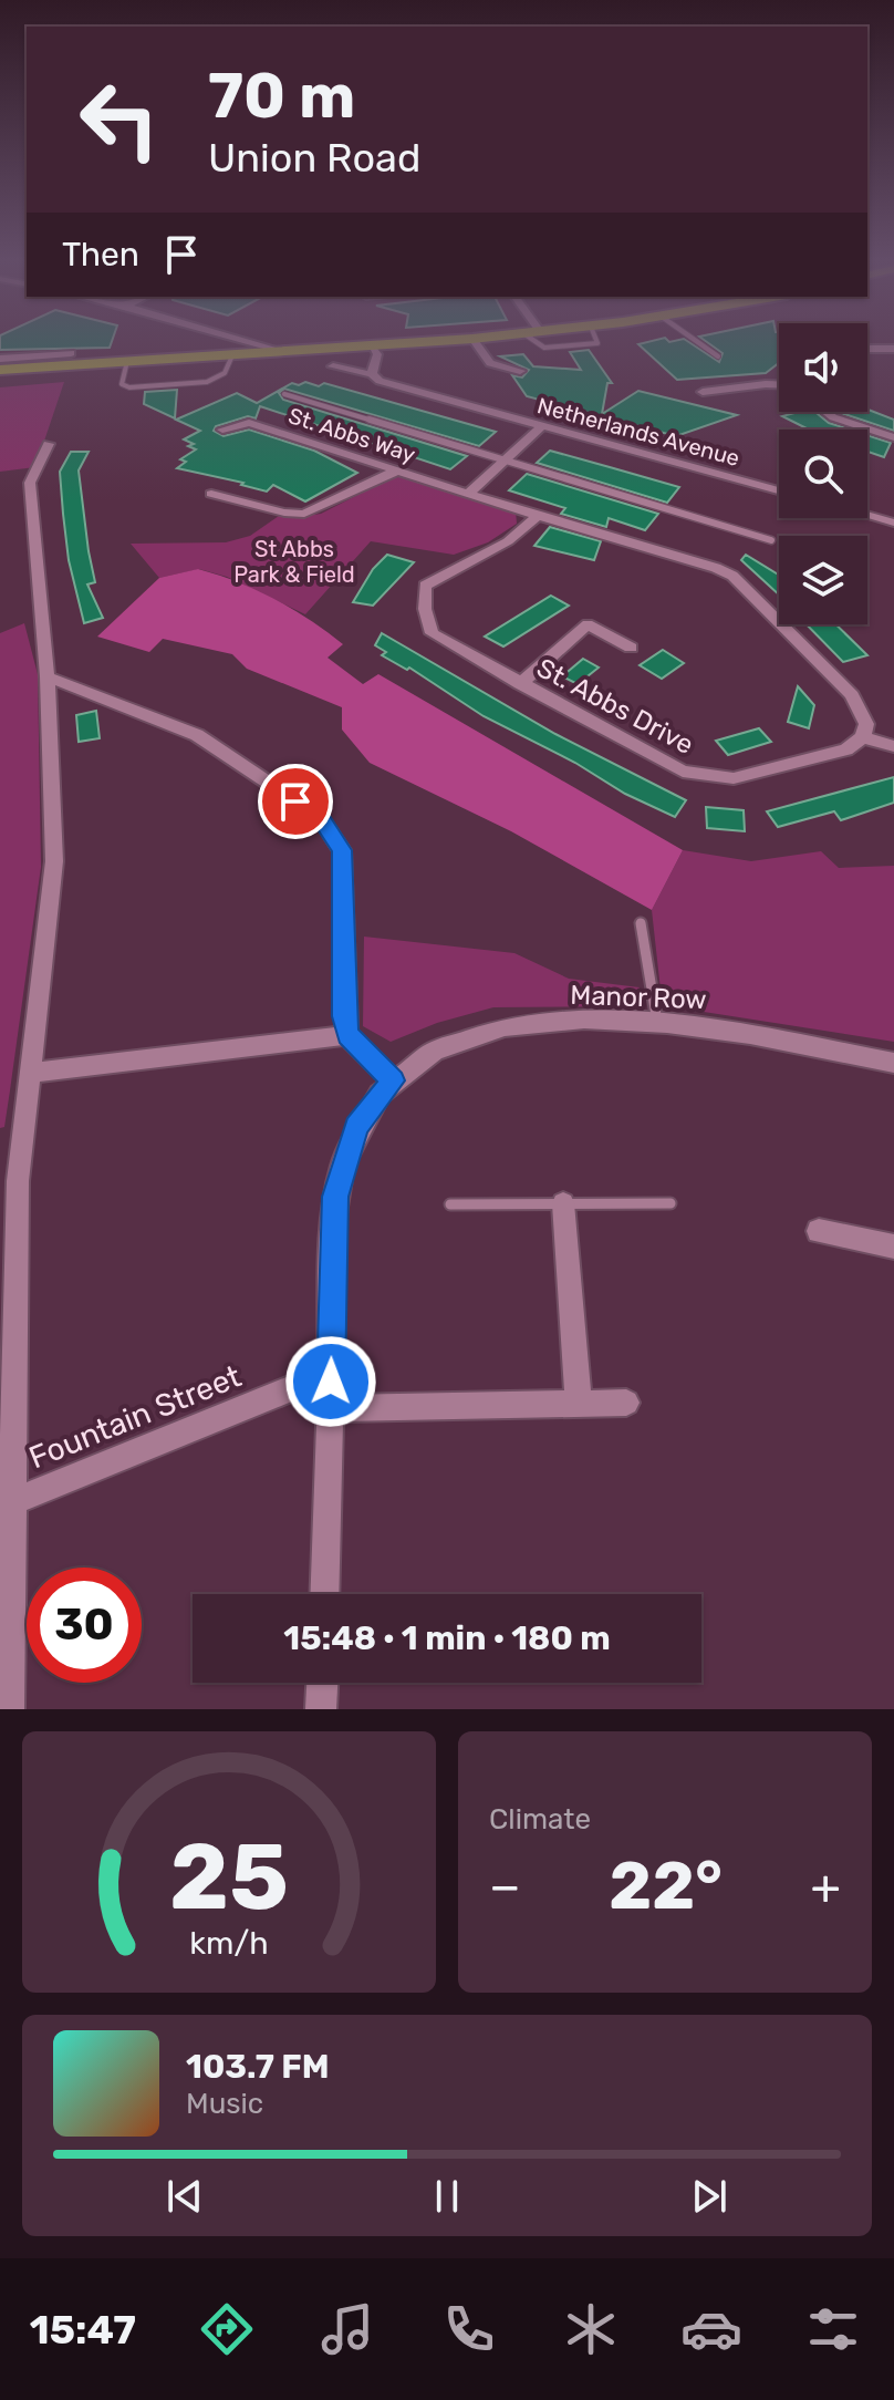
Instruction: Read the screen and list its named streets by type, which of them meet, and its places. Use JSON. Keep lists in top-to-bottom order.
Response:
{
  "streets": {
    "street": [
      "Netherlands Avenue",
      "St. Abbs Way",
      "St. Abbs Drive",
      "Manor Row",
      "Fountain Street"
    ]
  },
  "crossings": [
    ["Manor Row", "Fountain Street"]
  ],
  "parks": ["St Abbs Park & Field"],
  "page": {
    "turn": ["70 m", "Union Road"],
    "then": "Then",
    "limit": "30",
    "trip": "15:48 · 1 min · 180 m",
    "tile": "Climate",
    "heat": ["−", "22°", "+"],
    "song": ["103.7 FM", "Music"],
    "tabs": "15:47",
    "gauge": ["25", "km/h"]
  }
}
